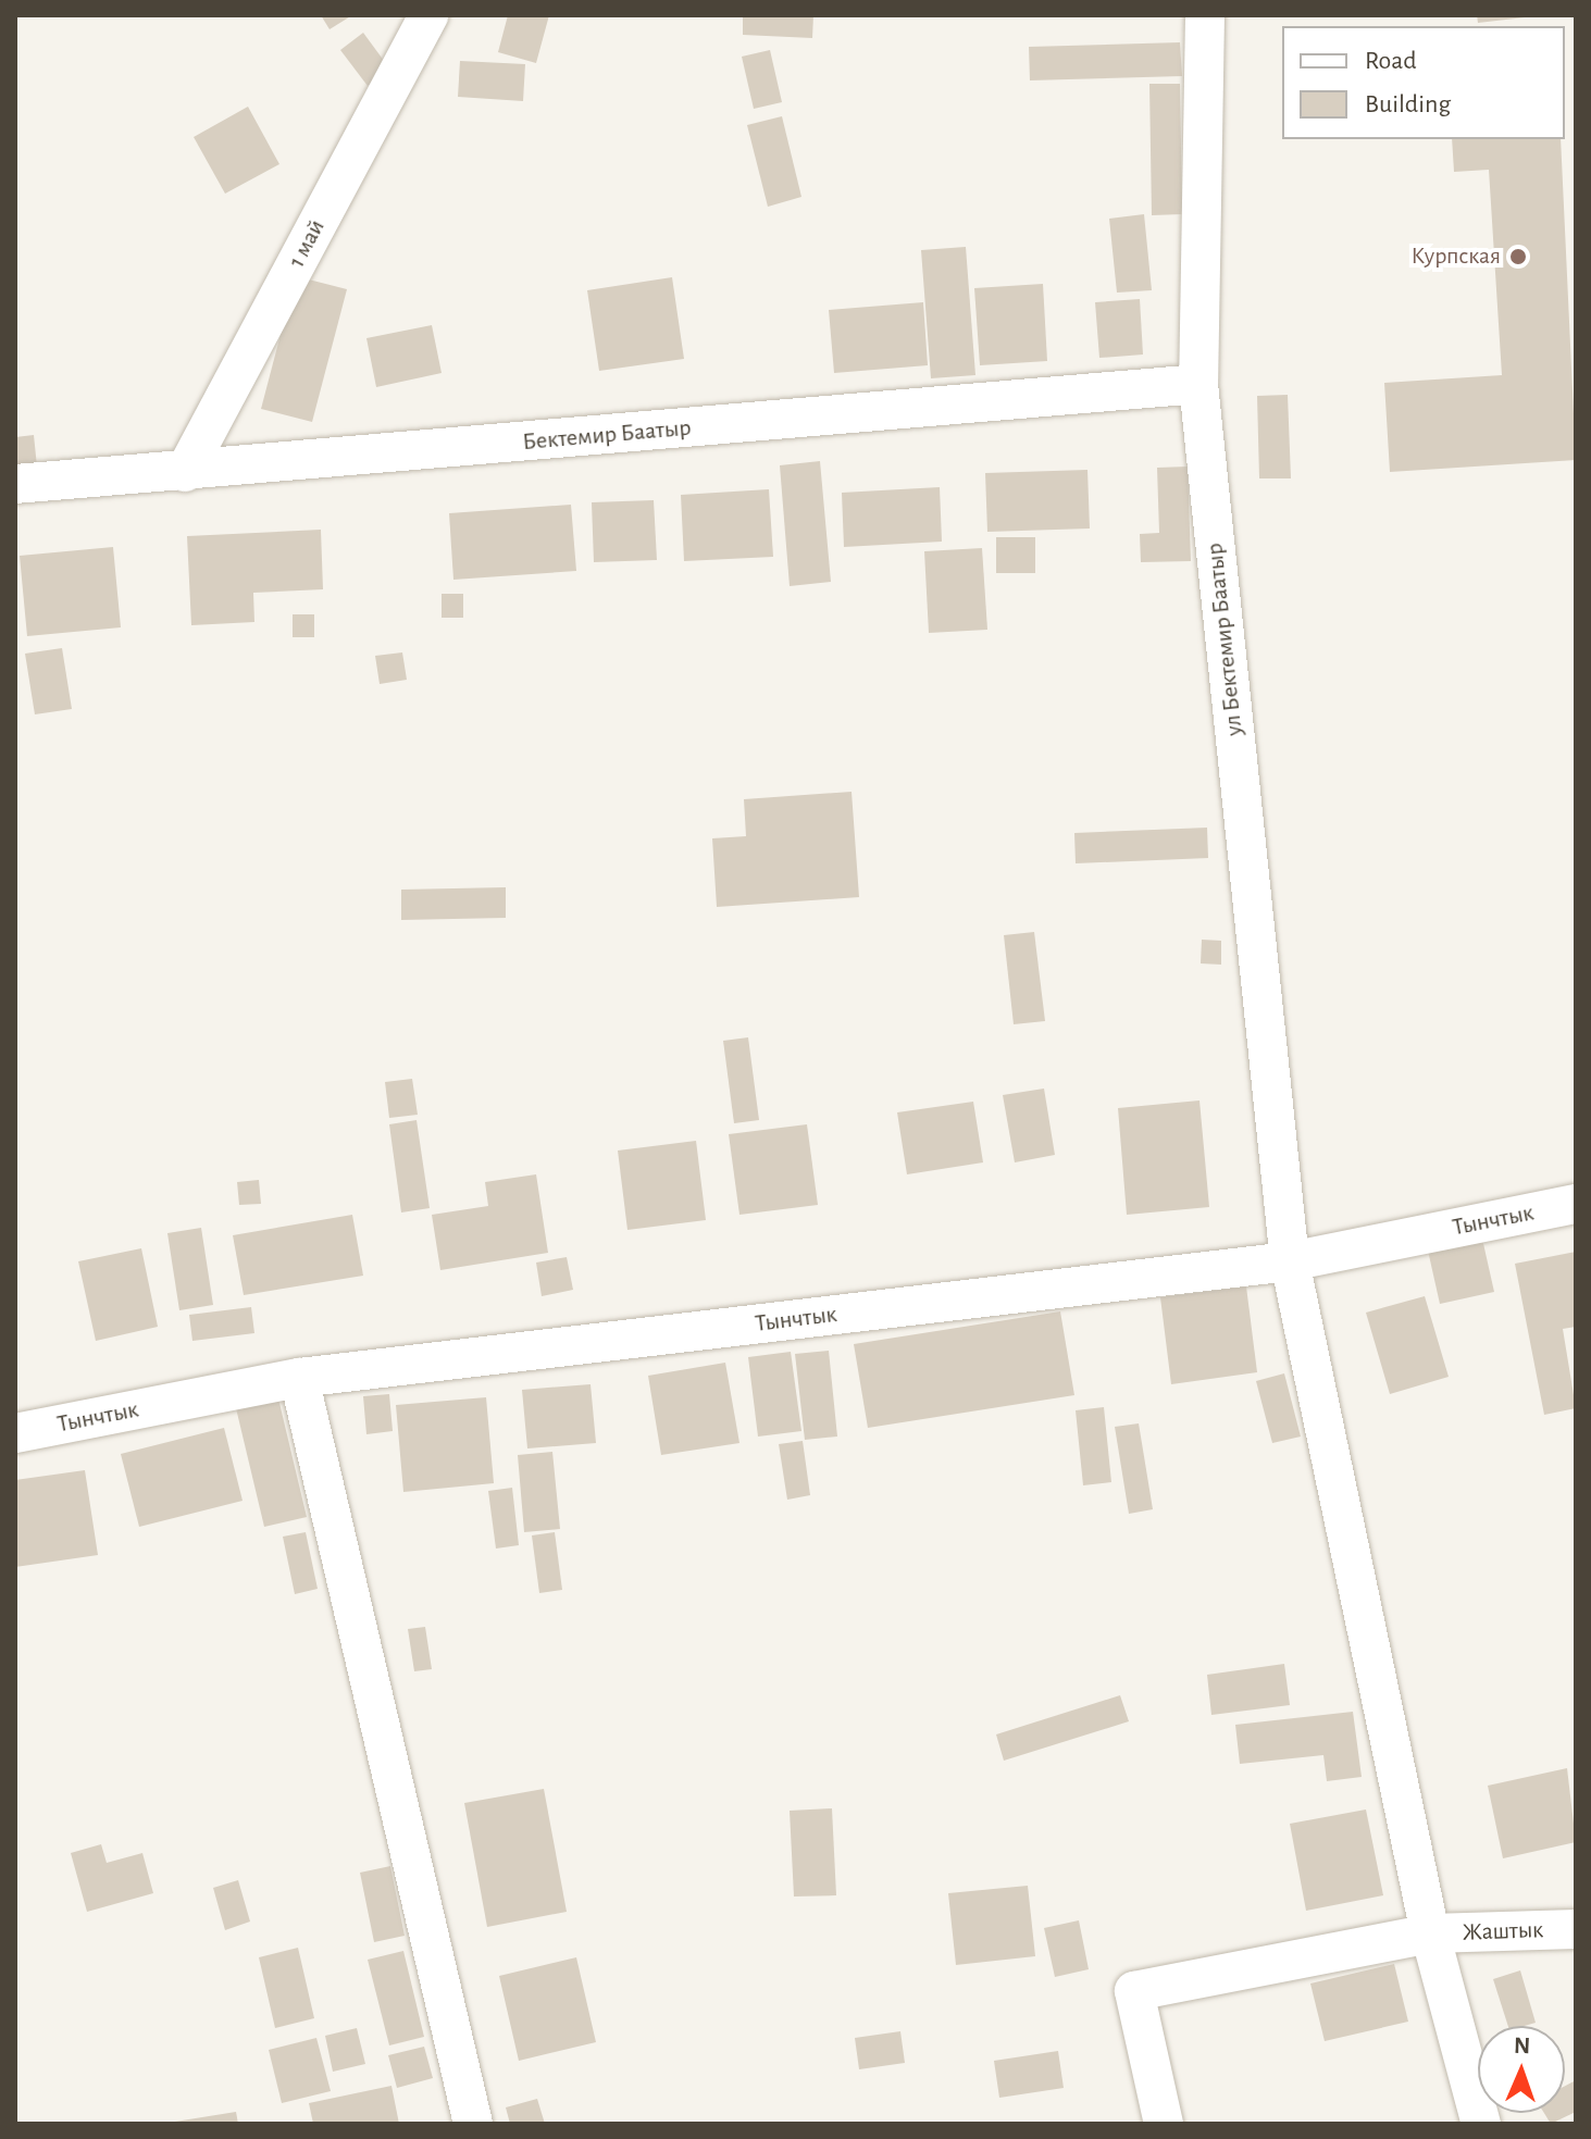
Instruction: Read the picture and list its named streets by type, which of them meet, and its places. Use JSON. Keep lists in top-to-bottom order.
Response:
{
  "streets": {
    "street": [
      "1 май",
      "Бектемир Баатыр",
      "ул Бектемир Баатыр",
      "Тынчтык",
      "Жаштык"
    ]
  },
  "crossings": [
    ["1 май", "Бектемир Баатыр"],
    ["Бектемир Баатыр", "ул Бектемир Баатыр"],
    ["ул Бектемир Баатыр", "Тынчтык"],
    ["ул Бектемир Баатыр", "Жаштык"]
  ],
  "places": ["Курпская"],
  "legend": ["Road", "Building"],
  "north": "top"
}
